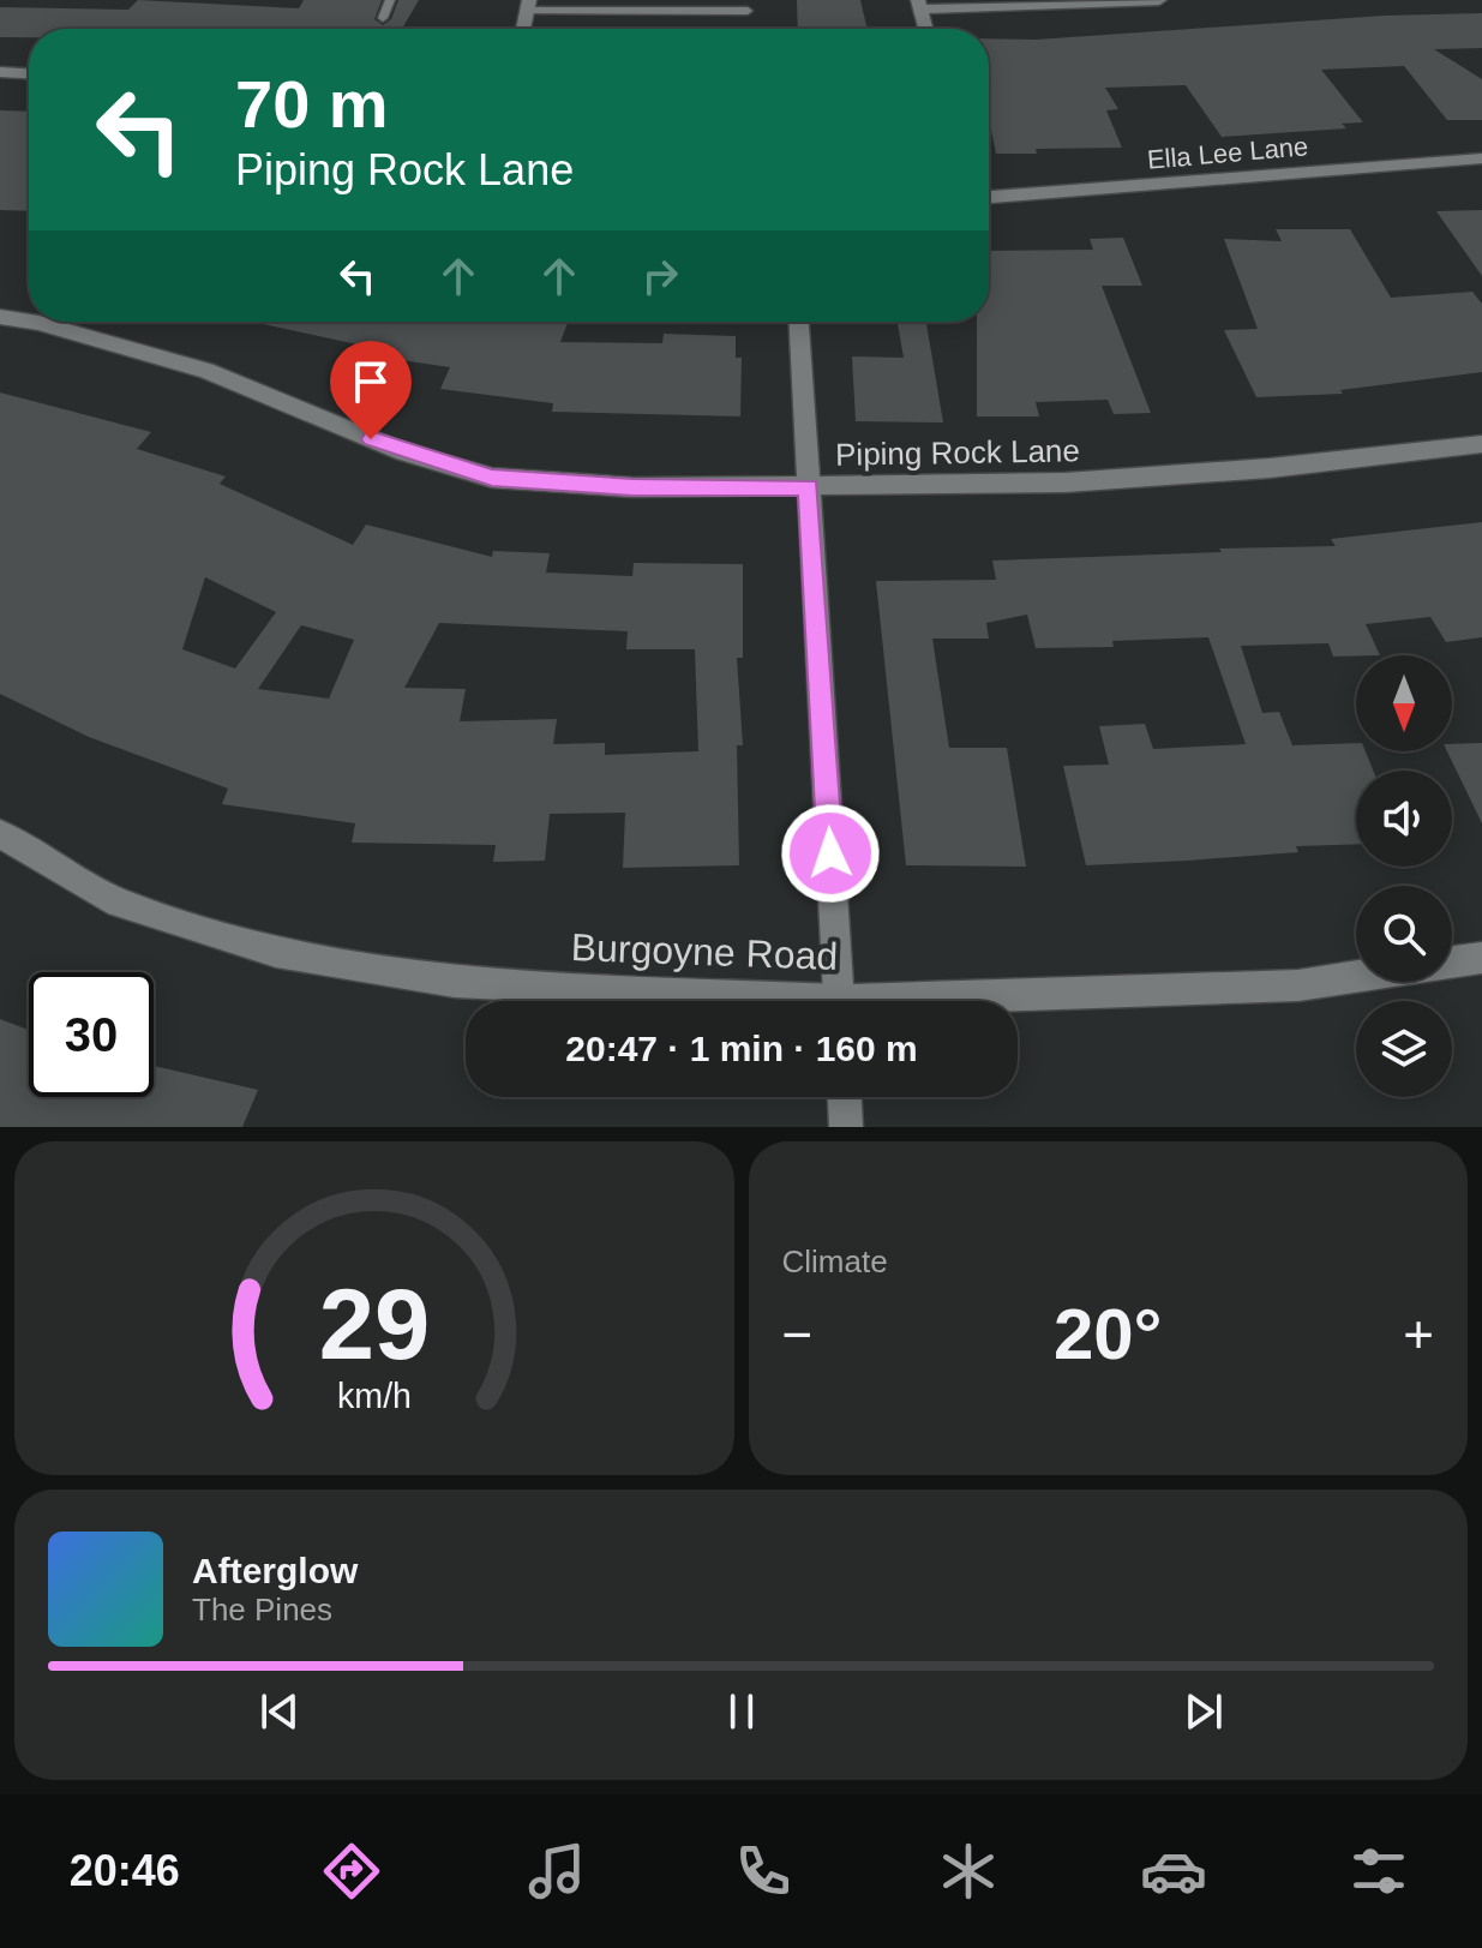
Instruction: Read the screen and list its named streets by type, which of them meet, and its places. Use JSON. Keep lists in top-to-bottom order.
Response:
{
  "streets": {
    "street": ["Ella Lee Lane", "Piping Rock Lane", "Burgoyne Road"]
  },
  "north": "bottom",
  "page": {
    "turn": ["70 m", "Piping Rock Lane"],
    "limit": "30",
    "trip": "20:47 · 1 min · 160 m",
    "tile": "Climate",
    "heat": ["−", "20°", "+"],
    "song": ["Afterglow", "The Pines"],
    "tabs": "20:46",
    "gauge": ["29", "km/h"]
  }
}
